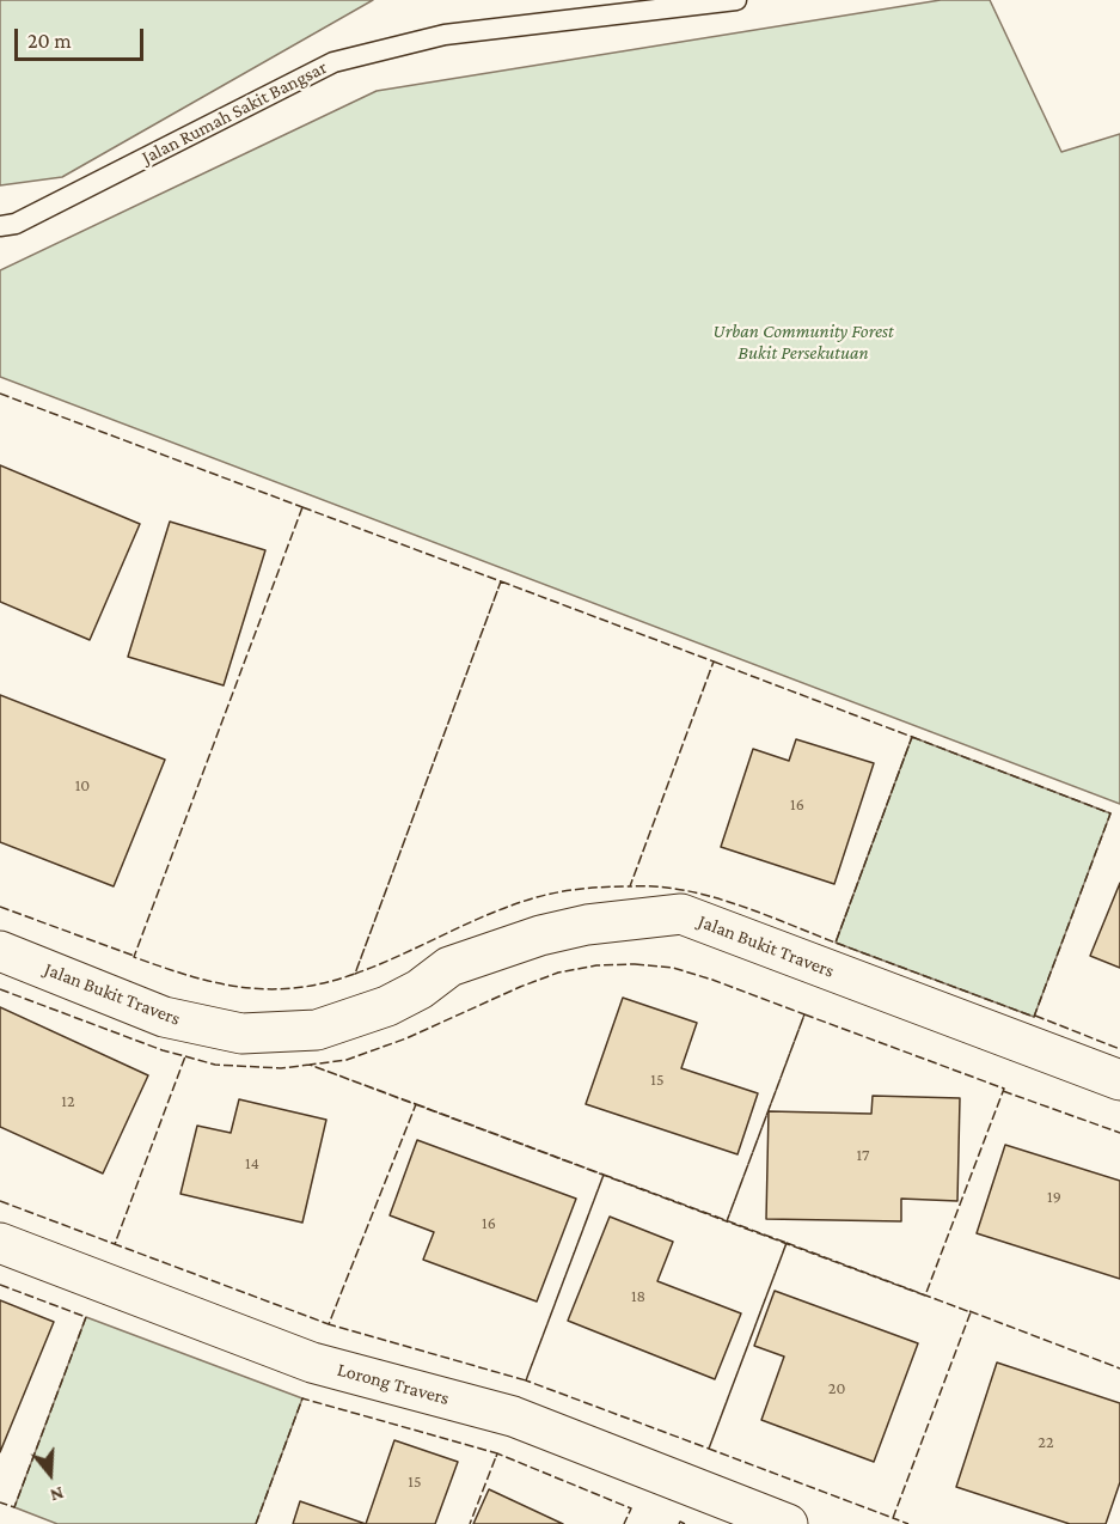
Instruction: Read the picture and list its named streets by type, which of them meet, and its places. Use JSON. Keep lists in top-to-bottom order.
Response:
{
  "streets": {
    "street": ["Jalan Bukit Travers", "Lorong Travers"],
    "lane": ["Jalan Rumah Sakit Bangsar"]
  },
  "parks": ["Urban Community Forest Bukit Persekutuan"],
  "house_numbers": [
    "10",
    "16",
    "15",
    "12",
    "17",
    "14",
    "19",
    "16",
    "18",
    "20",
    "22",
    "15"
  ],
  "scale_bar": "20 m",
  "north": "bottom"
}
